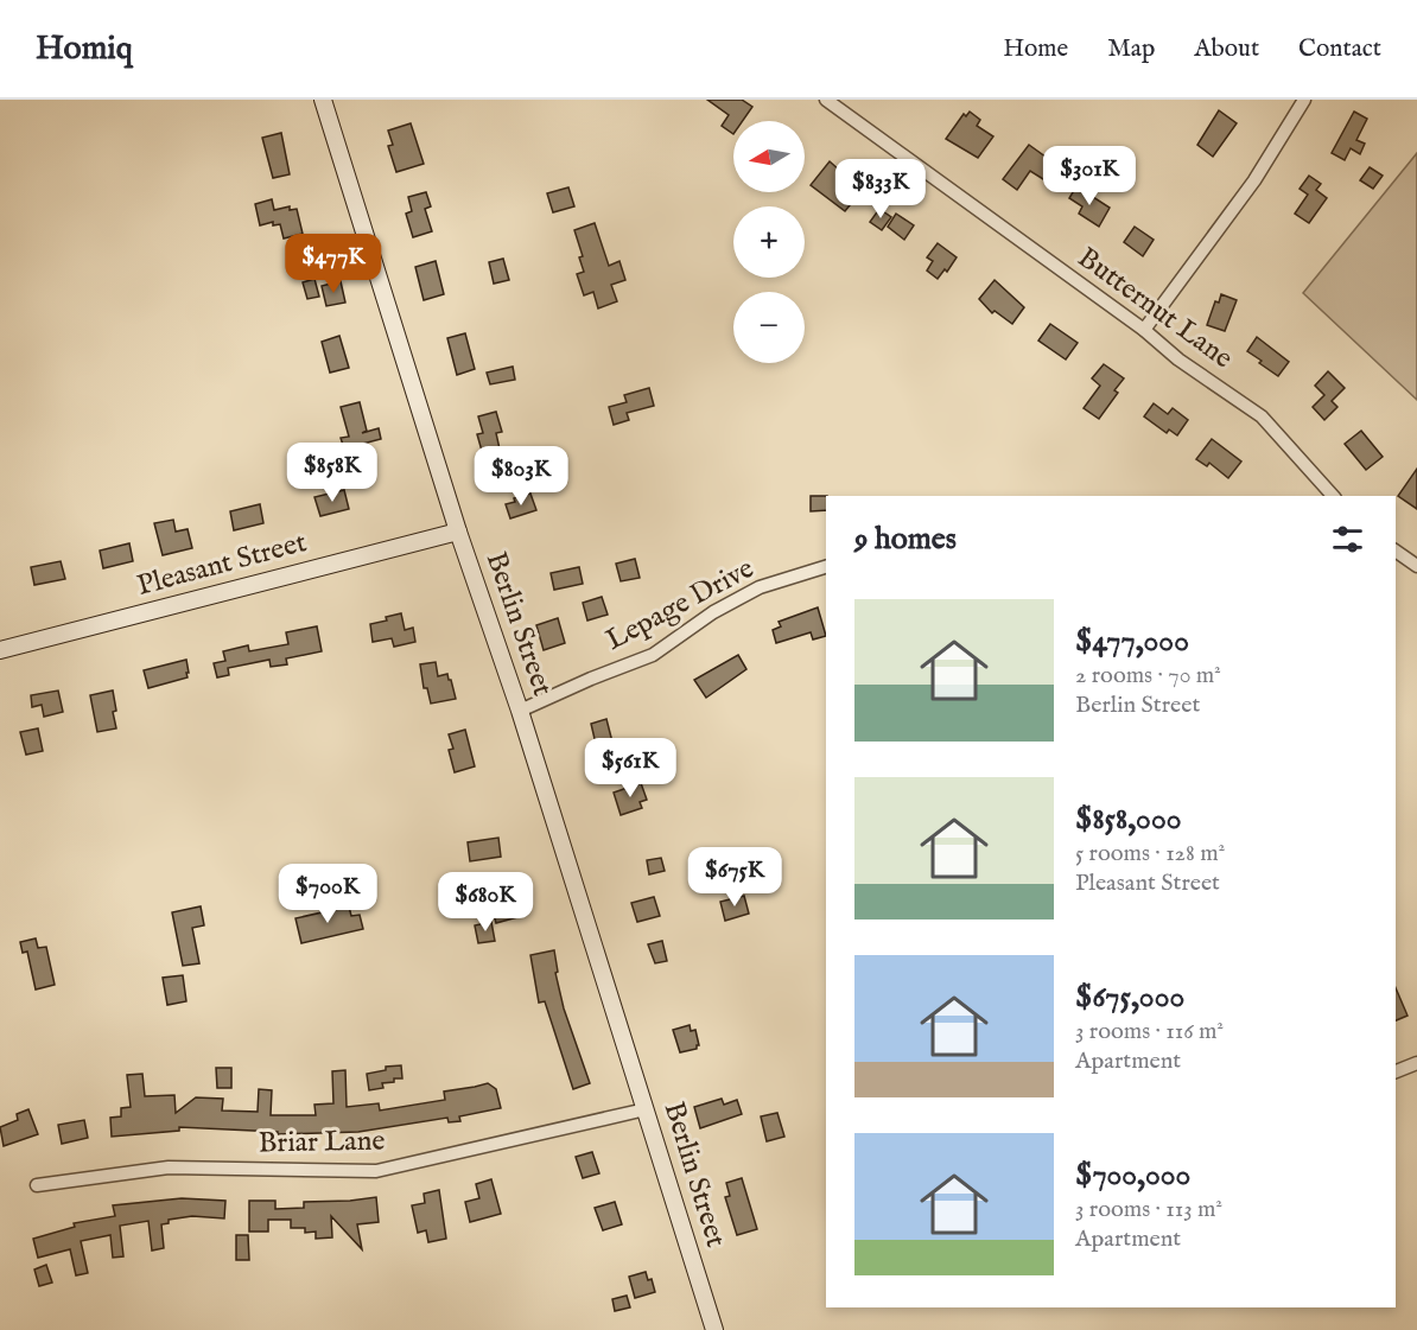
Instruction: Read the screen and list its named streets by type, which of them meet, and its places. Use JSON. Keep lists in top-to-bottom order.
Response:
{
  "streets": {
    "main road": ["Pleasant Street", "Berlin Street"],
    "street": ["Butternut Lane", "Lepage Drive", "Briar Lane"]
  },
  "crossings": [
    ["Pleasant Street", "Berlin Street"],
    ["Lepage Drive", "Berlin Street"],
    ["Berlin Street", "Briar Lane"]
  ],
  "north": "left",
  "page": {
    "header": "Homiq",
    "nav": [
      "Home",
      "Map",
      "About",
      "Contact"
    ],
    "map_buttons": ["+", "−"],
    "price": [
      "$301K",
      "$833K",
      "$477K",
      "$858K",
      "$803K",
      "$561K",
      "$675K",
      "$700K",
      "$680K"
    ],
    "heading": "9 homes",
    "list": [
      {
        "name": "$477,000",
        "note": "2 rooms · 70 m² · Berlin Street"
      },
      {
        "name": "$858,000",
        "note": "5 rooms · 128 m² · Pleasant Street"
      },
      {
        "name": "$675,000",
        "note": "3 rooms · 116 m² · Apartment"
      },
      {
        "name": "$700,000",
        "note": "3 rooms · 113 m² · Apartment"
      }
    ]
  }
}
